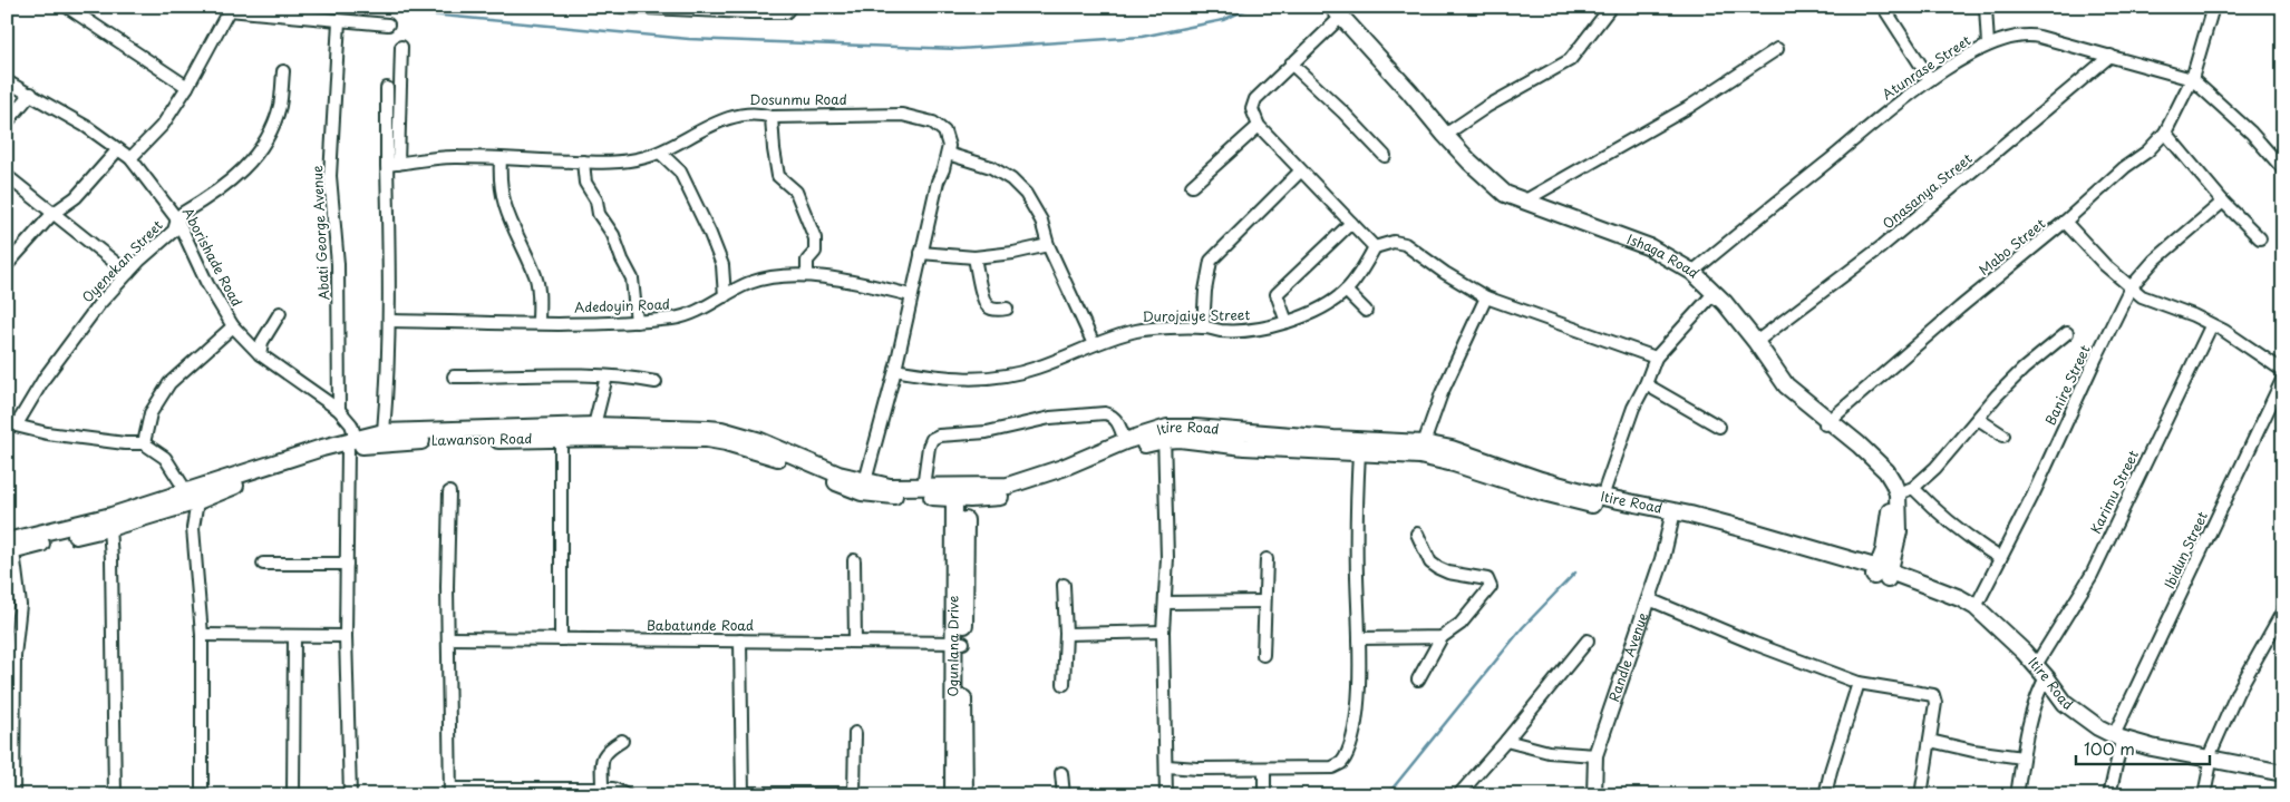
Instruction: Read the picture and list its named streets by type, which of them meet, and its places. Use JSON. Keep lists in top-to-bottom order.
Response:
{
  "streets": {
    "main road": [
      "Ishaga Road",
      "Itire Road",
      "Lawanson Road",
      "Ogunlana Drive"
    ],
    "street": [
      "Atunrase Street",
      "Dosunmu Road",
      "Onasanya Street",
      "Abati George Avenue",
      "Mabo Street",
      "Aborishade Road",
      "Oyenekan Street",
      "Adedoyin Road",
      "Durojaiye Street",
      "Banire Street",
      "Karimu Street",
      "Ibidun Street",
      "Babatunde Road",
      "Randle Avenue"
    ]
  },
  "crossings": [
    ["Atunrase Street", "Onasanya Street"],
    ["Atunrase Street", "Mabo Street"],
    ["Atunrase Street", "Ishaga Road"],
    ["Onasanya Street", "Ishaga Road"],
    ["Abati George Avenue", "Aborishade Road"],
    ["Mabo Street", "Ishaga Road"],
    ["Aborishade Road", "Oyenekan Street"],
    ["Aborishade Road", "Lawanson Road"],
    ["Ishaga Road", "Itire Road"],
    ["Banire Street", "Itire Road"],
    ["Itire Road", "Lawanson Road"],
    ["Itire Road", "Karimu Street"],
    ["Itire Road", "Ibidun Street"],
    ["Itire Road", "Ogunlana Drive"],
    ["Itire Road", "Randle Avenue"],
    ["Lawanson Road", "Ogunlana Drive"],
    ["Babatunde Road", "Ogunlana Drive"]
  ],
  "scale_bar": "100 m"
}
